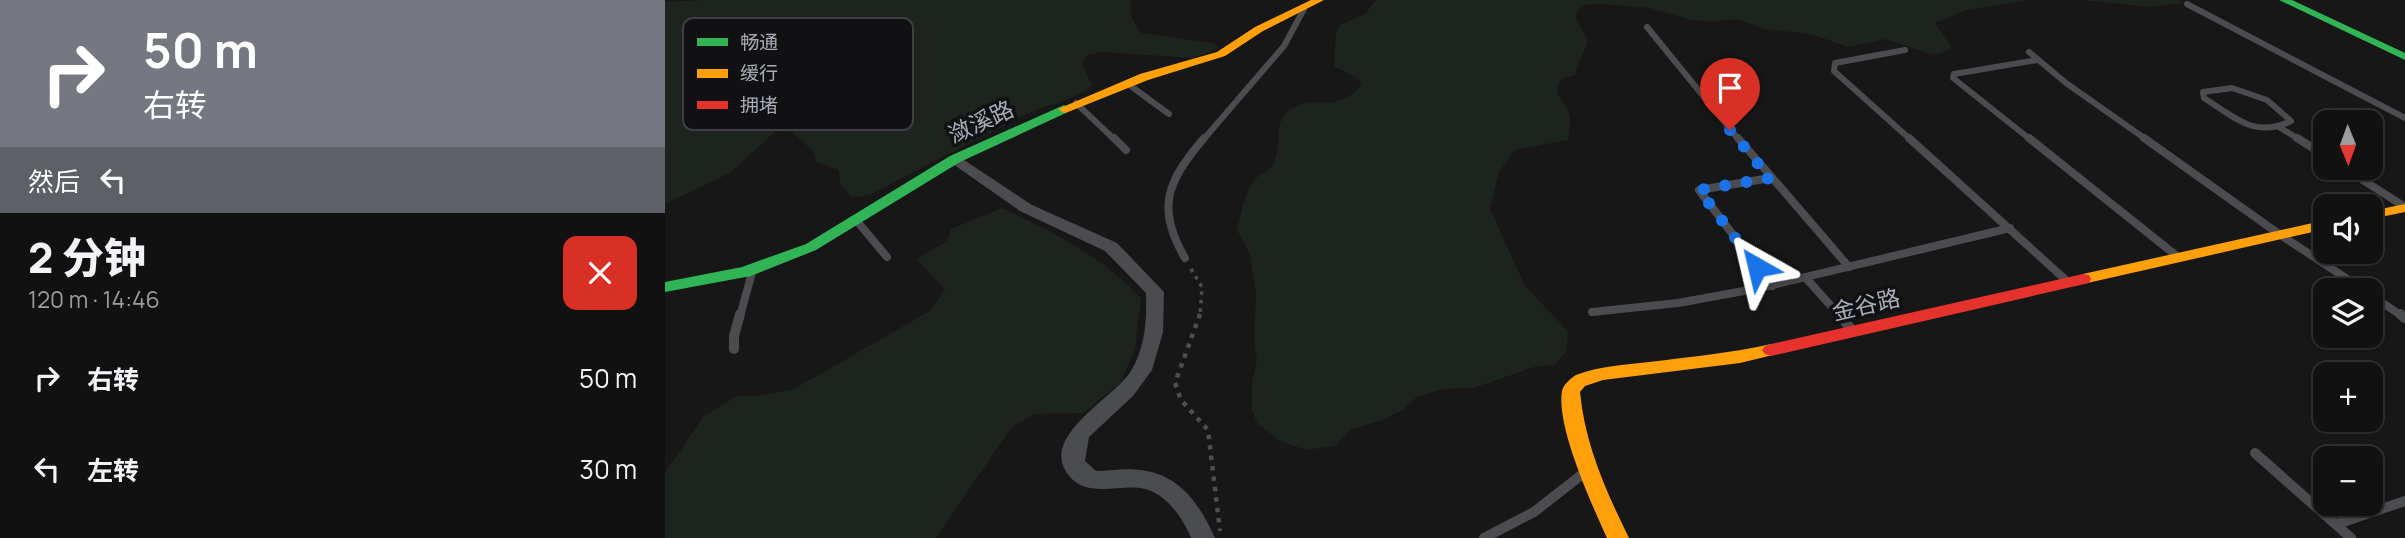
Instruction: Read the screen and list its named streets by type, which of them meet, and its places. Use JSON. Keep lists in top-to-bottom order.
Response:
{
  "streets": {
    "street": ["潋溪路", "金谷路"]
  },
  "legend": ["畅通", "缓行", "拥堵"],
  "north": "bottom",
  "page": {
    "turn": ["50 m", "右转"],
    "map_buttons": ["+", "−"],
    "then": "然后",
    "heading": ["2 分钟", "120 m · 14:46"],
    "list": [
      {
        "name": "右转",
        "value": "50 m"
      },
      {
        "name": "左转",
        "value": "30 m"
      }
    ]
  }
}
